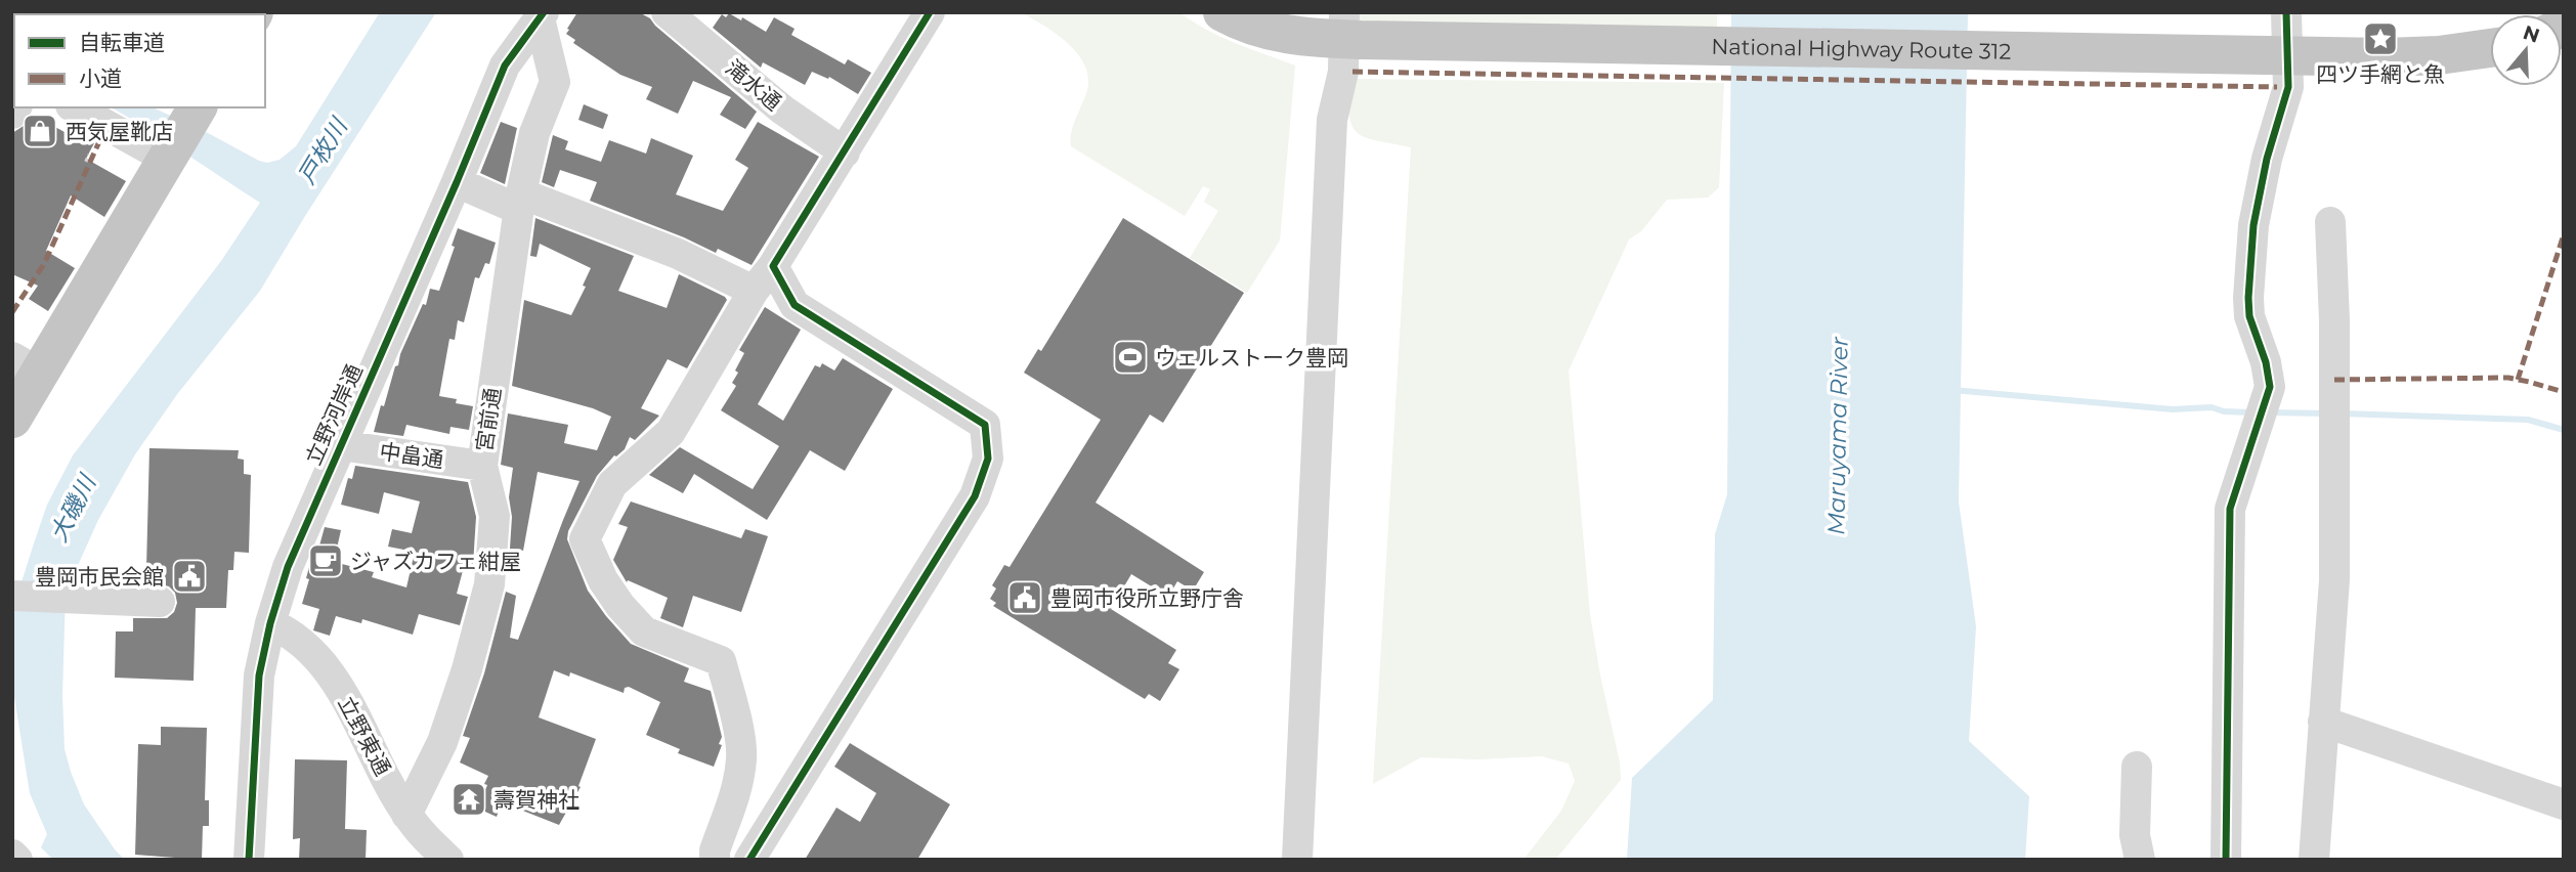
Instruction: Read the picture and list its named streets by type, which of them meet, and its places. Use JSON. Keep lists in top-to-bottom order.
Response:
{
  "streets": {
    "highway": ["National Highway Route 312"],
    "street": [
      "滝水通",
      "立野河岸通",
      "宮前通",
      "中畠通",
      "立野東通"
    ]
  },
  "crossings": [
    ["立野河岸通", "宮前通"],
    ["立野河岸通", "中畠通"],
    ["立野河岸通", "立野東通"],
    ["宮前通", "中畠通"],
    ["宮前通", "立野東通"]
  ],
  "water": ["戸枚川", "Maruyama River", "大磯川"],
  "places": {
    "place": ["四ツ手網と魚"],
    "shop": ["西気屋靴店"],
    "sports": ["ウェルストーク豊岡"],
    "cafe": ["ジャズカフェ紺屋"],
    "public building": ["豊岡市民会館", "豊岡市役所立野庁舎"],
    "temple": ["壽賀神社"]
  },
  "legend": ["自転車道", "小道"],
  "north": "top"
}
